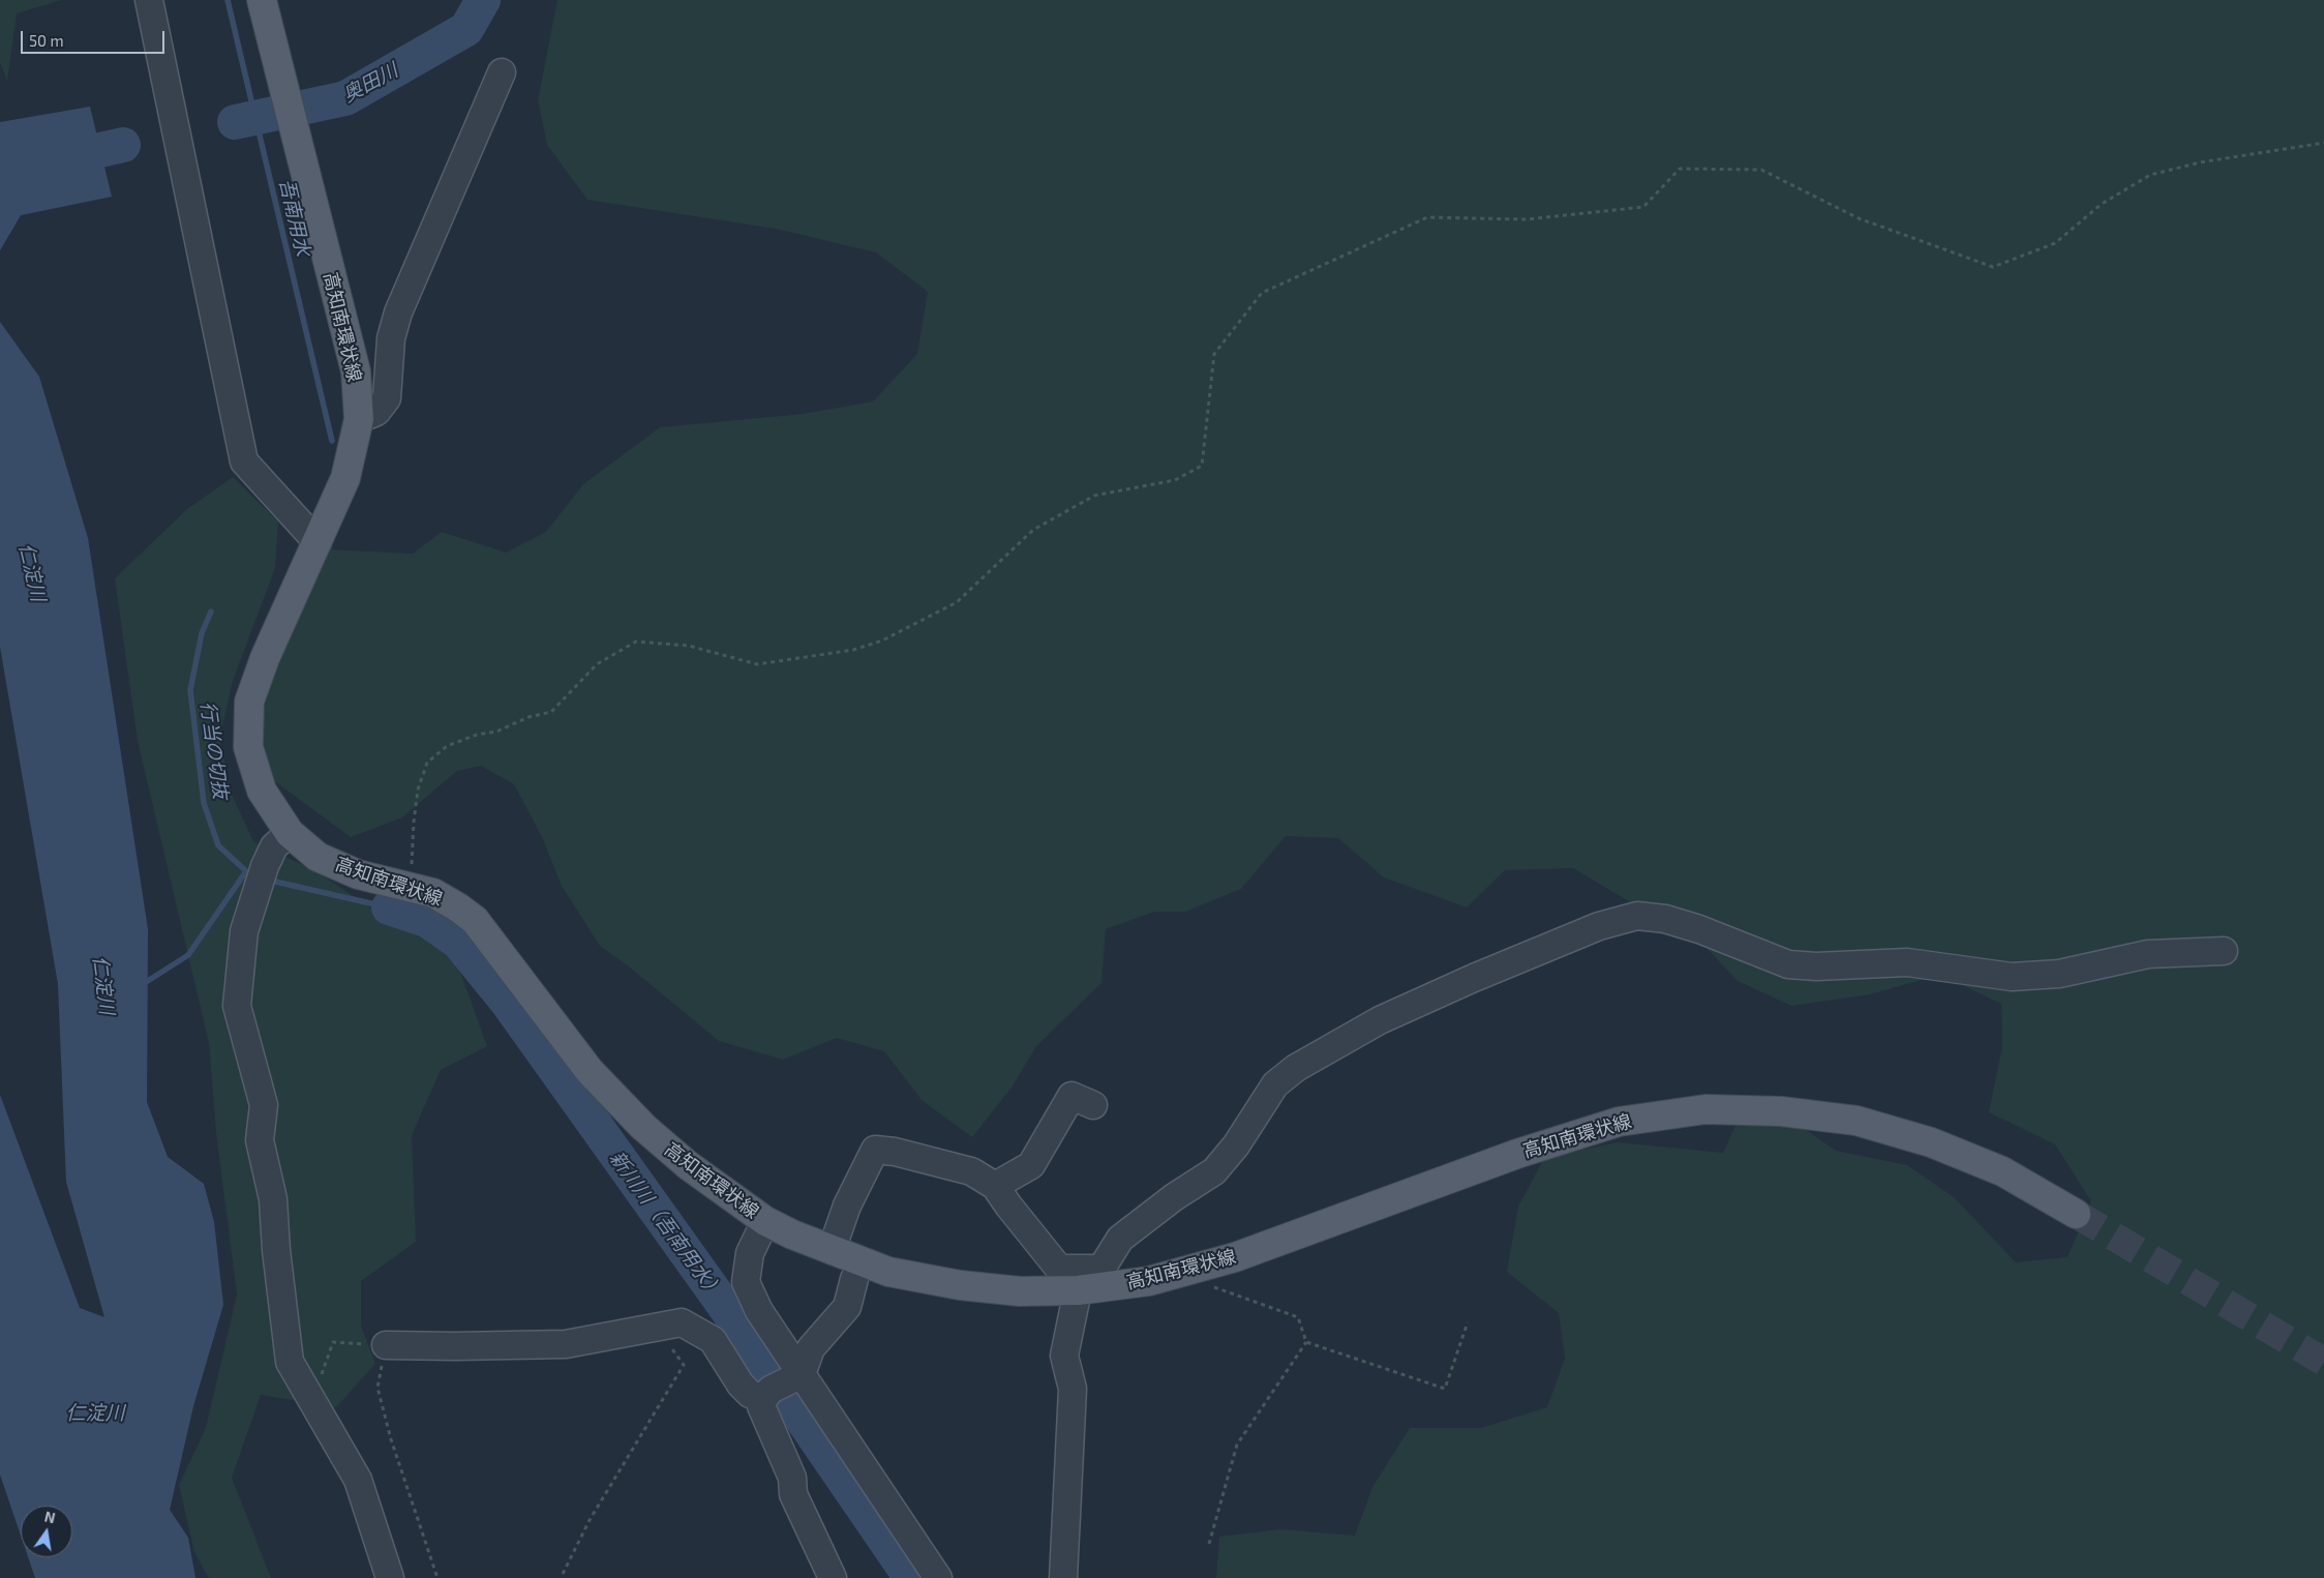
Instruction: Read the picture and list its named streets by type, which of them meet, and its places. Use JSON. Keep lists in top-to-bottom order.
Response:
{
  "streets": {
    "main road": ["高知南環状線"]
  },
  "water": [
    "奥田川",
    "吾南用水",
    "仁淀川",
    "行当の切抜",
    "新川川（吾南用水）"
  ],
  "scale_bar": "50 m",
  "north": "top"
}
